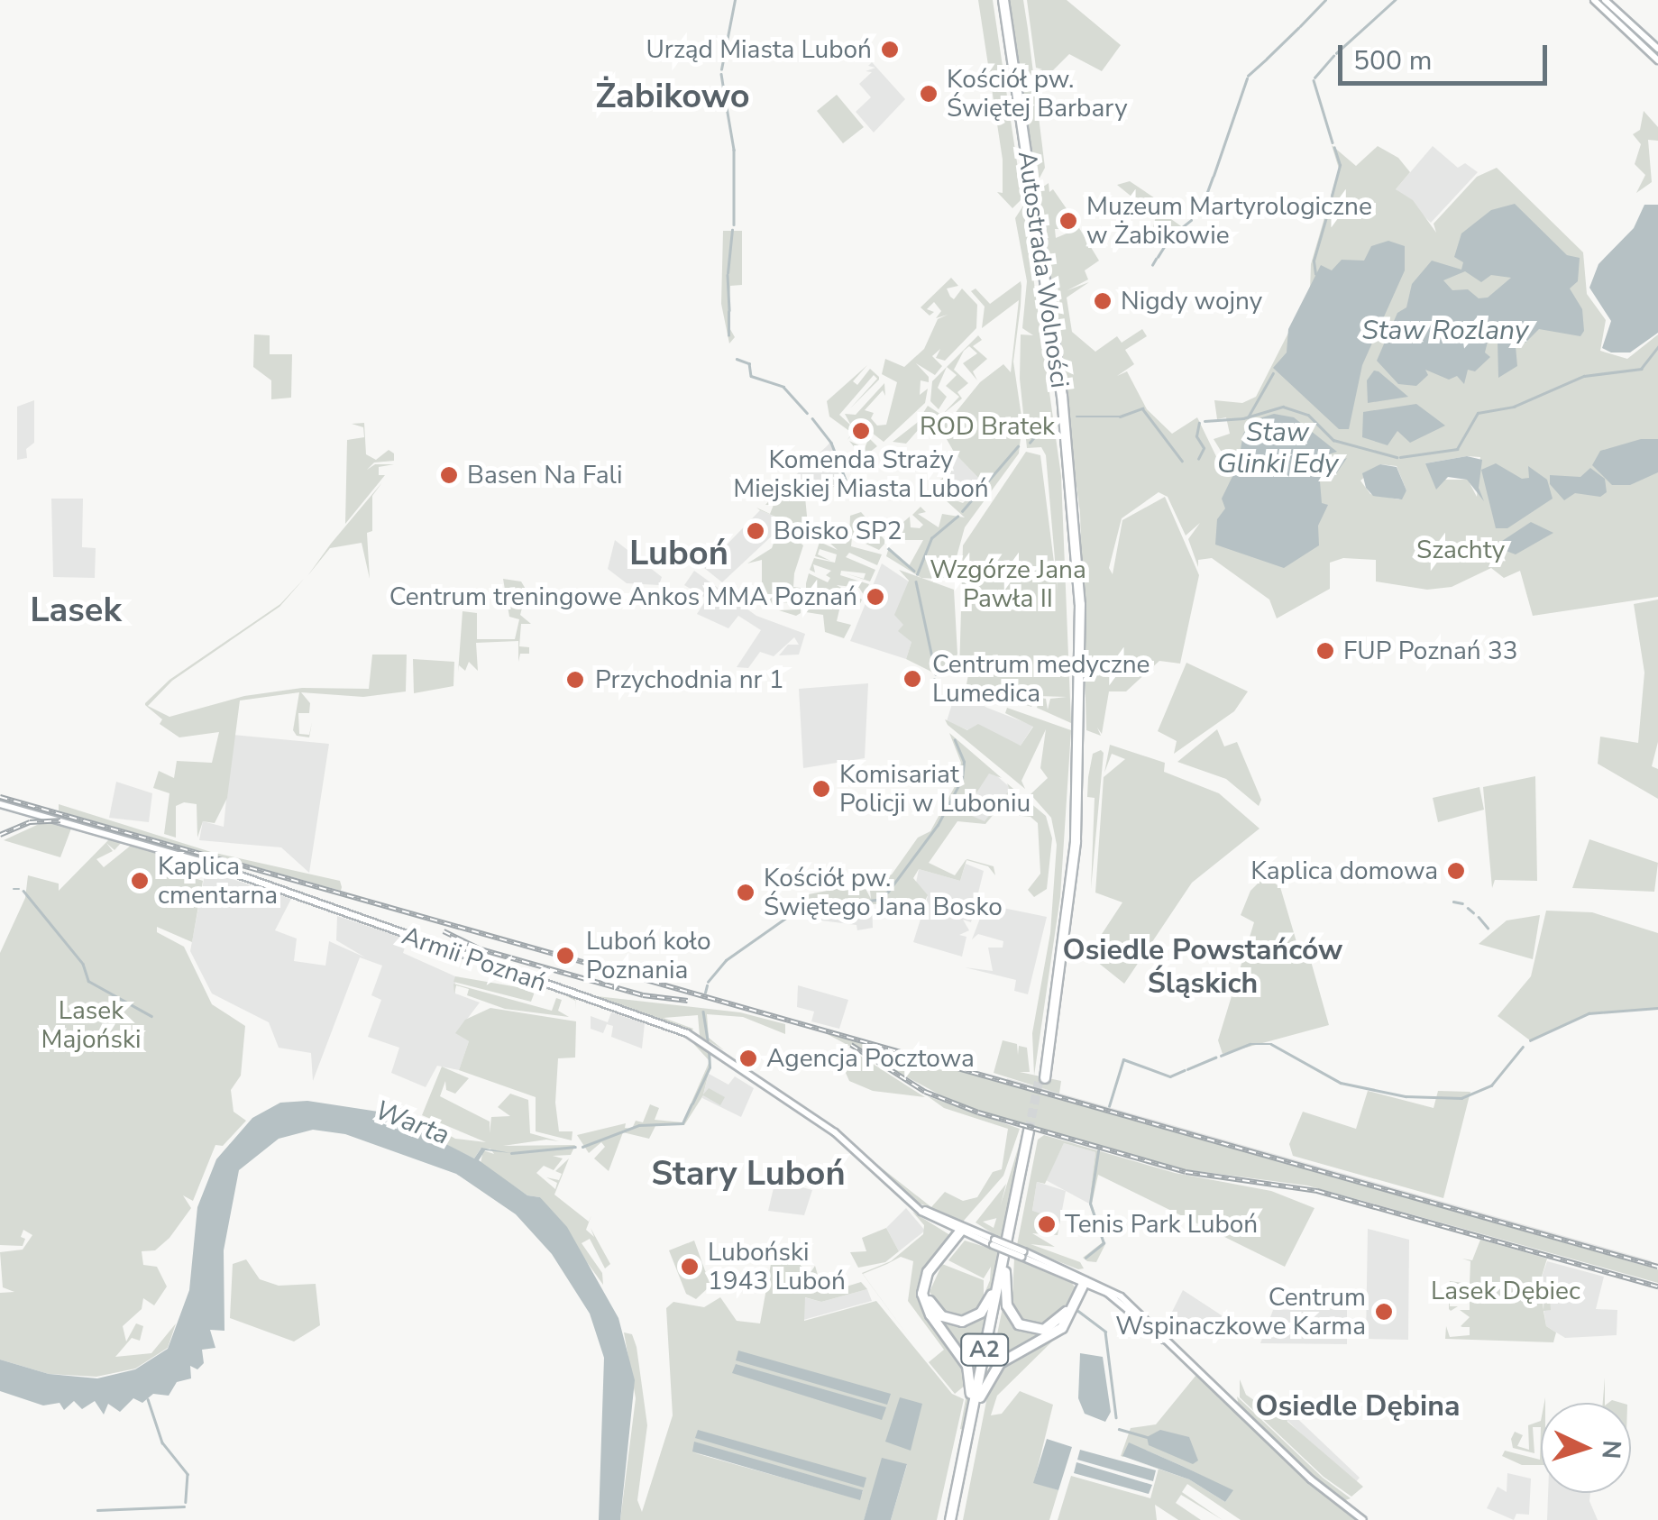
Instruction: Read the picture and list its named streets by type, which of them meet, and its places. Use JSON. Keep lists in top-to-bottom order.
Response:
{
  "streets": {
    "highway": ["Autostrada Wolności", "A2"],
    "main road": ["Armii Poznań"]
  },
  "districts": [
    "Żabikowo",
    "Luboń",
    "Lasek",
    "Osiedle Powstańców Śląskich",
    "Stary Luboń",
    "Osiedle Dębina"
  ],
  "water": ["Staw Rozlany", "Staw Glinki Edy", "Warta"],
  "parks": [
    "ROD Bratek",
    "Szachty",
    "Wzgórze Jana Pawła II",
    "Lasek Majoński",
    "Lasek Dębiec"
  ],
  "places": [
    "Urząd Miasta Luboń",
    "Kościół pw. Świętej Barbary",
    "Muzeum Martyrologiczne w Żabikowie",
    "Nigdy wojny",
    "Komenda Straży Miejskiej Miasta Luboń",
    "Basen Na Fali",
    "Boisko SP2",
    "Centrum treningowe Ankos MMA Poznań",
    "FUP Poznań 33",
    "Centrum medyczne Lumedica",
    "Przychodnia nr 1",
    "Komisariat Policji w Luboniu",
    "Kaplica domowa",
    "Kaplica cmentarna",
    "Kościół pw. Świętego Jana Bosko",
    "Luboń koło Poznania",
    "Agencja Pocztowa",
    "Tenis Park Luboń",
    "Luboński 1943 Luboń",
    "Centrum Wspinaczkowe Karma"
  ],
  "scale_bar": "500 m",
  "north": "right"
}
